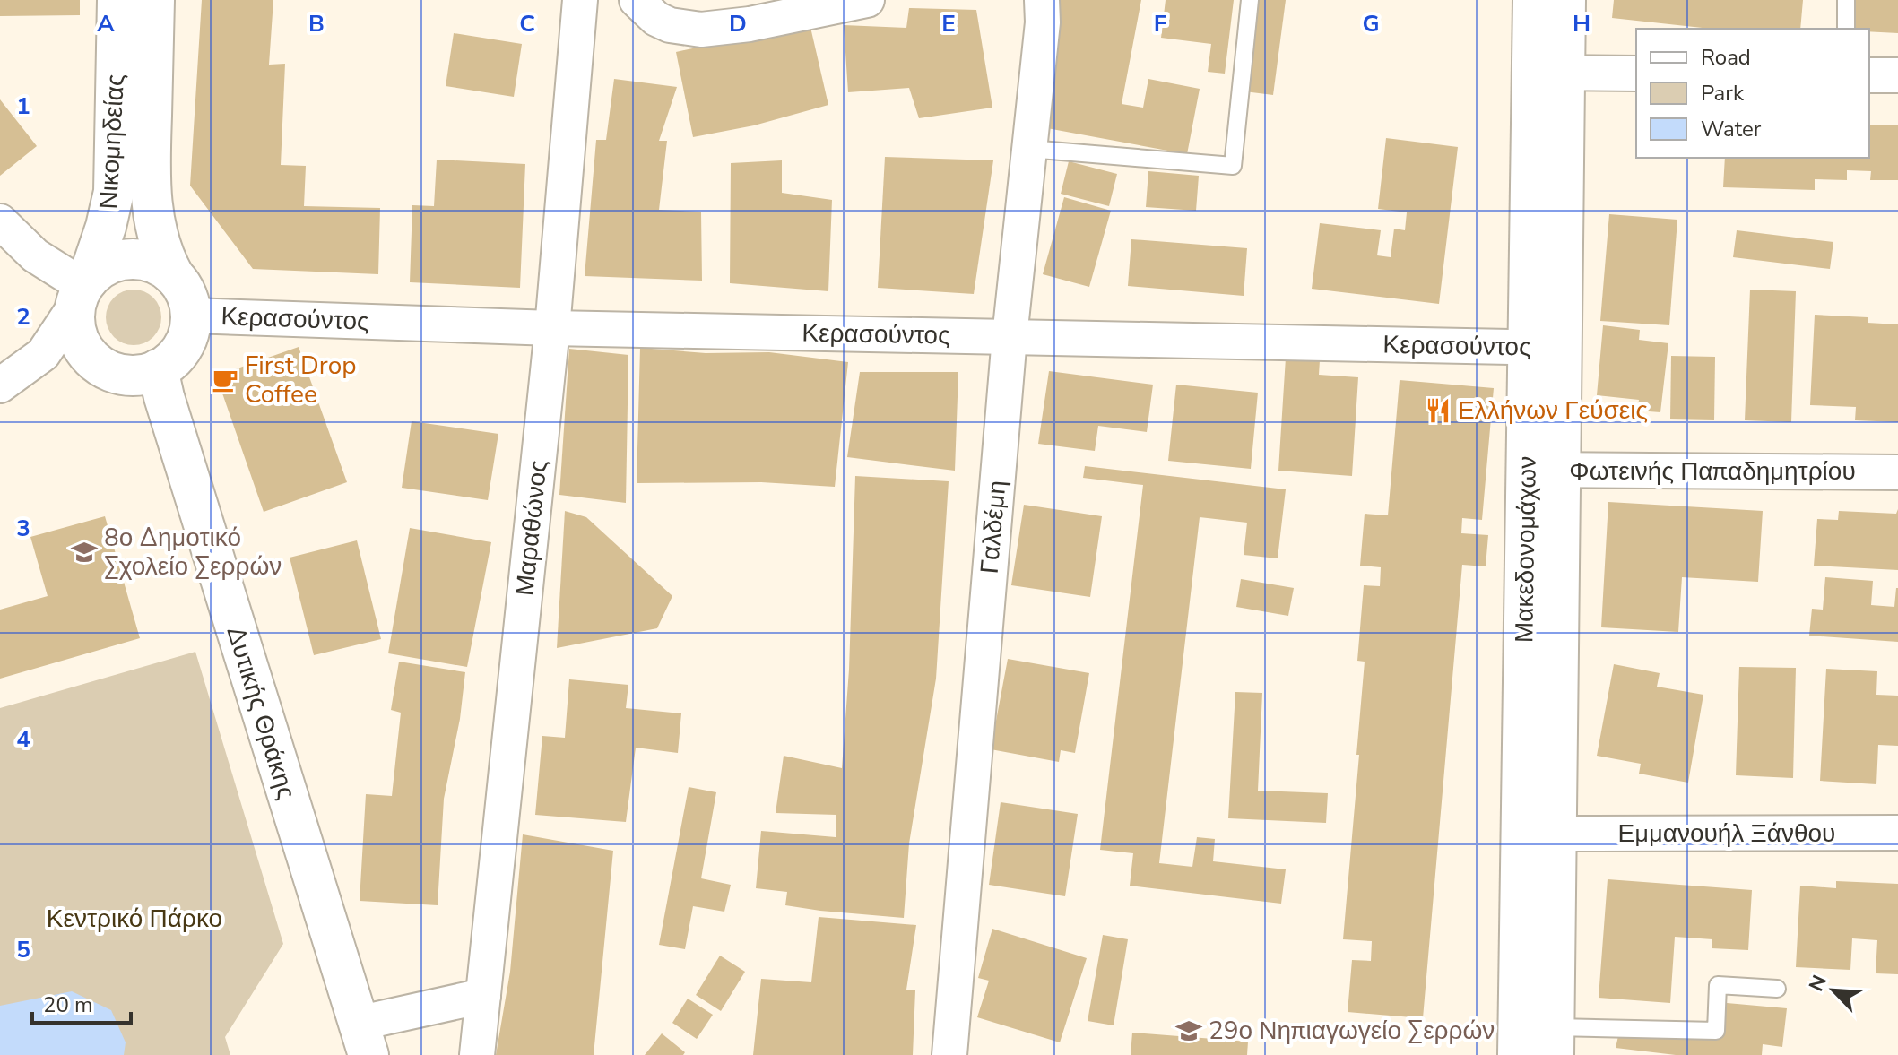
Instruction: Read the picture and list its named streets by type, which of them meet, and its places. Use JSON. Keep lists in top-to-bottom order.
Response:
{
  "streets": {
    "street": [
      "Νικομηδείας",
      "Κερασούντος",
      "Φωτεινής Παπαδημητρίου",
      "Γαλδέμη",
      "Μαραθώνος",
      "Μακεδονομάχων",
      "Δυτικής Θράκης",
      "Εμμανουήλ Ξάνθου"
    ]
  },
  "crossings": [
    ["Νικομηδείας", "Κερασούντος"],
    ["Νικομηδείας", "Δυτικής Θράκης"],
    ["Κερασούντος", "Γαλδέμη"],
    ["Κερασούντος", "Μαραθώνος"],
    ["Κερασούντος", "Μακεδονομάχων"],
    ["Κερασούντος", "Δυτικής Θράκης"],
    ["Φωτεινής Παπαδημητρίου", "Μακεδονομάχων"],
    ["Μακεδονομάχων", "Εμμανουήλ Ξάνθου"]
  ],
  "parks": ["Κεντρικό Πάρκο"],
  "places": {
    "cafe": ["First Drop Coffee"],
    "restaurant": ["Ελλήνων Γεύσεις"],
    "school or university": ["8ο Δημοτικό Σχολείο Σερρών", "29ο Νηπιαγωγείο Σερρών"]
  },
  "legend": ["Road", "Park", "Water"],
  "scale_bar": "20 m",
  "north": "top left",
  "grid": {
    "columns": [
      "A",
      "B",
      "C",
      "D",
      "E",
      "F",
      "G",
      "H"
    ],
    "rows": [
      "1",
      "2",
      "3",
      "4",
      "5"
    ]
  }
}
